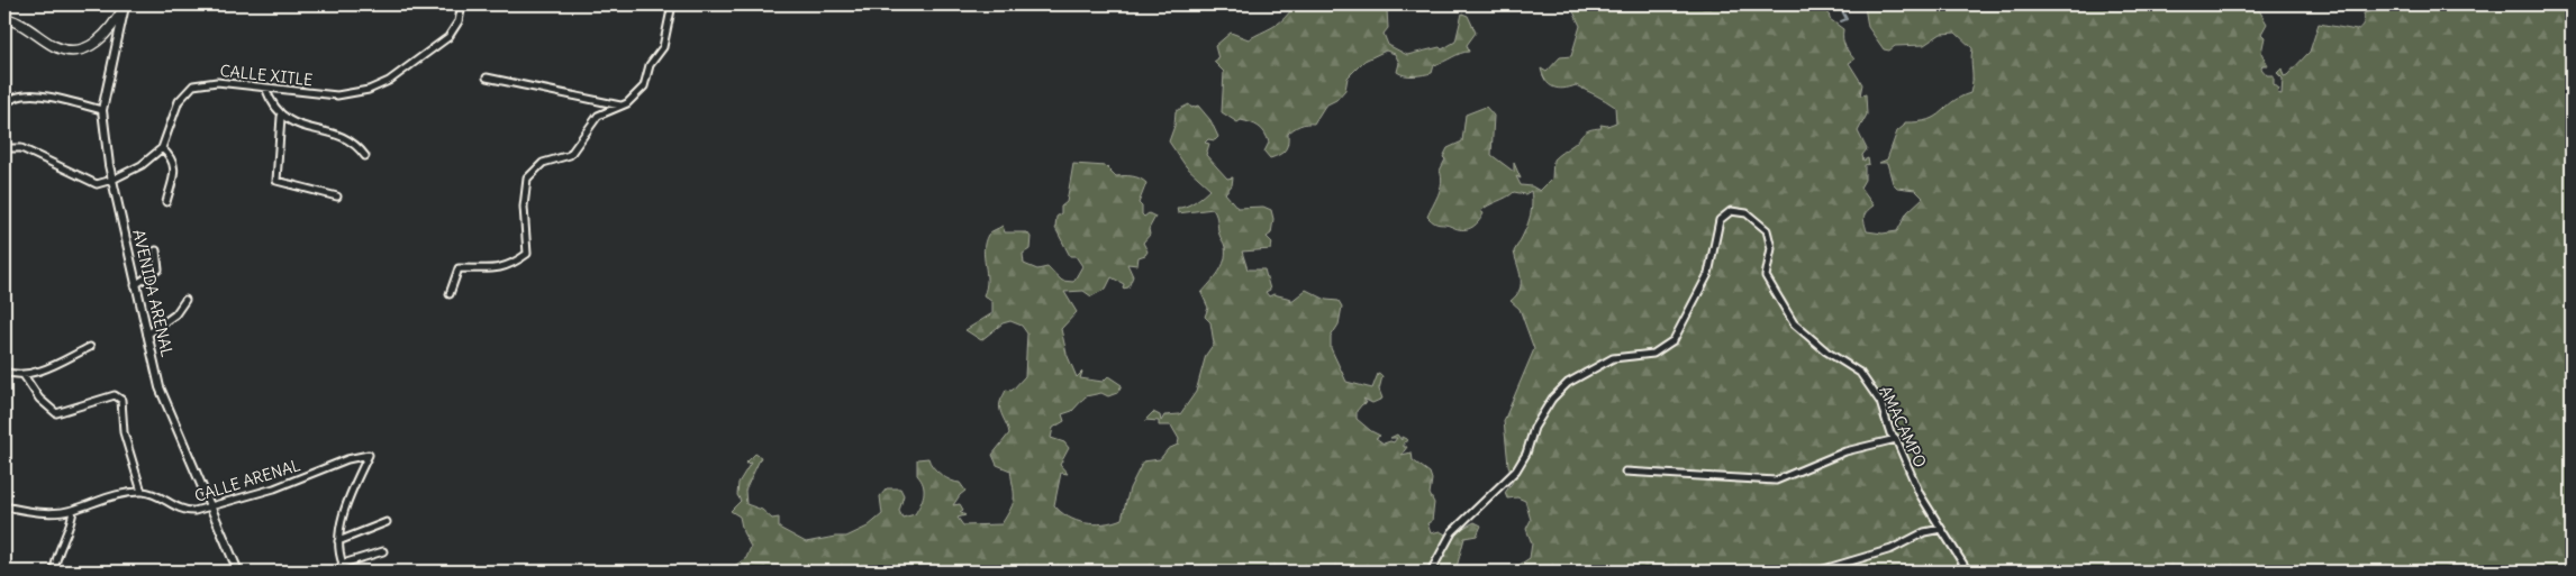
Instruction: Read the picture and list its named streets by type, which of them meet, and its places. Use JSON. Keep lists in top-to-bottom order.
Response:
{
  "streets": {
    "street": [
      "CALLE XITLE",
      "AVENIDA ARENAL",
      "AMACAMPO",
      "CALLE ARENAL"
    ]
  },
  "crossings": [
    ["AVENIDA ARENAL", "CALLE ARENAL"]
  ]
}
